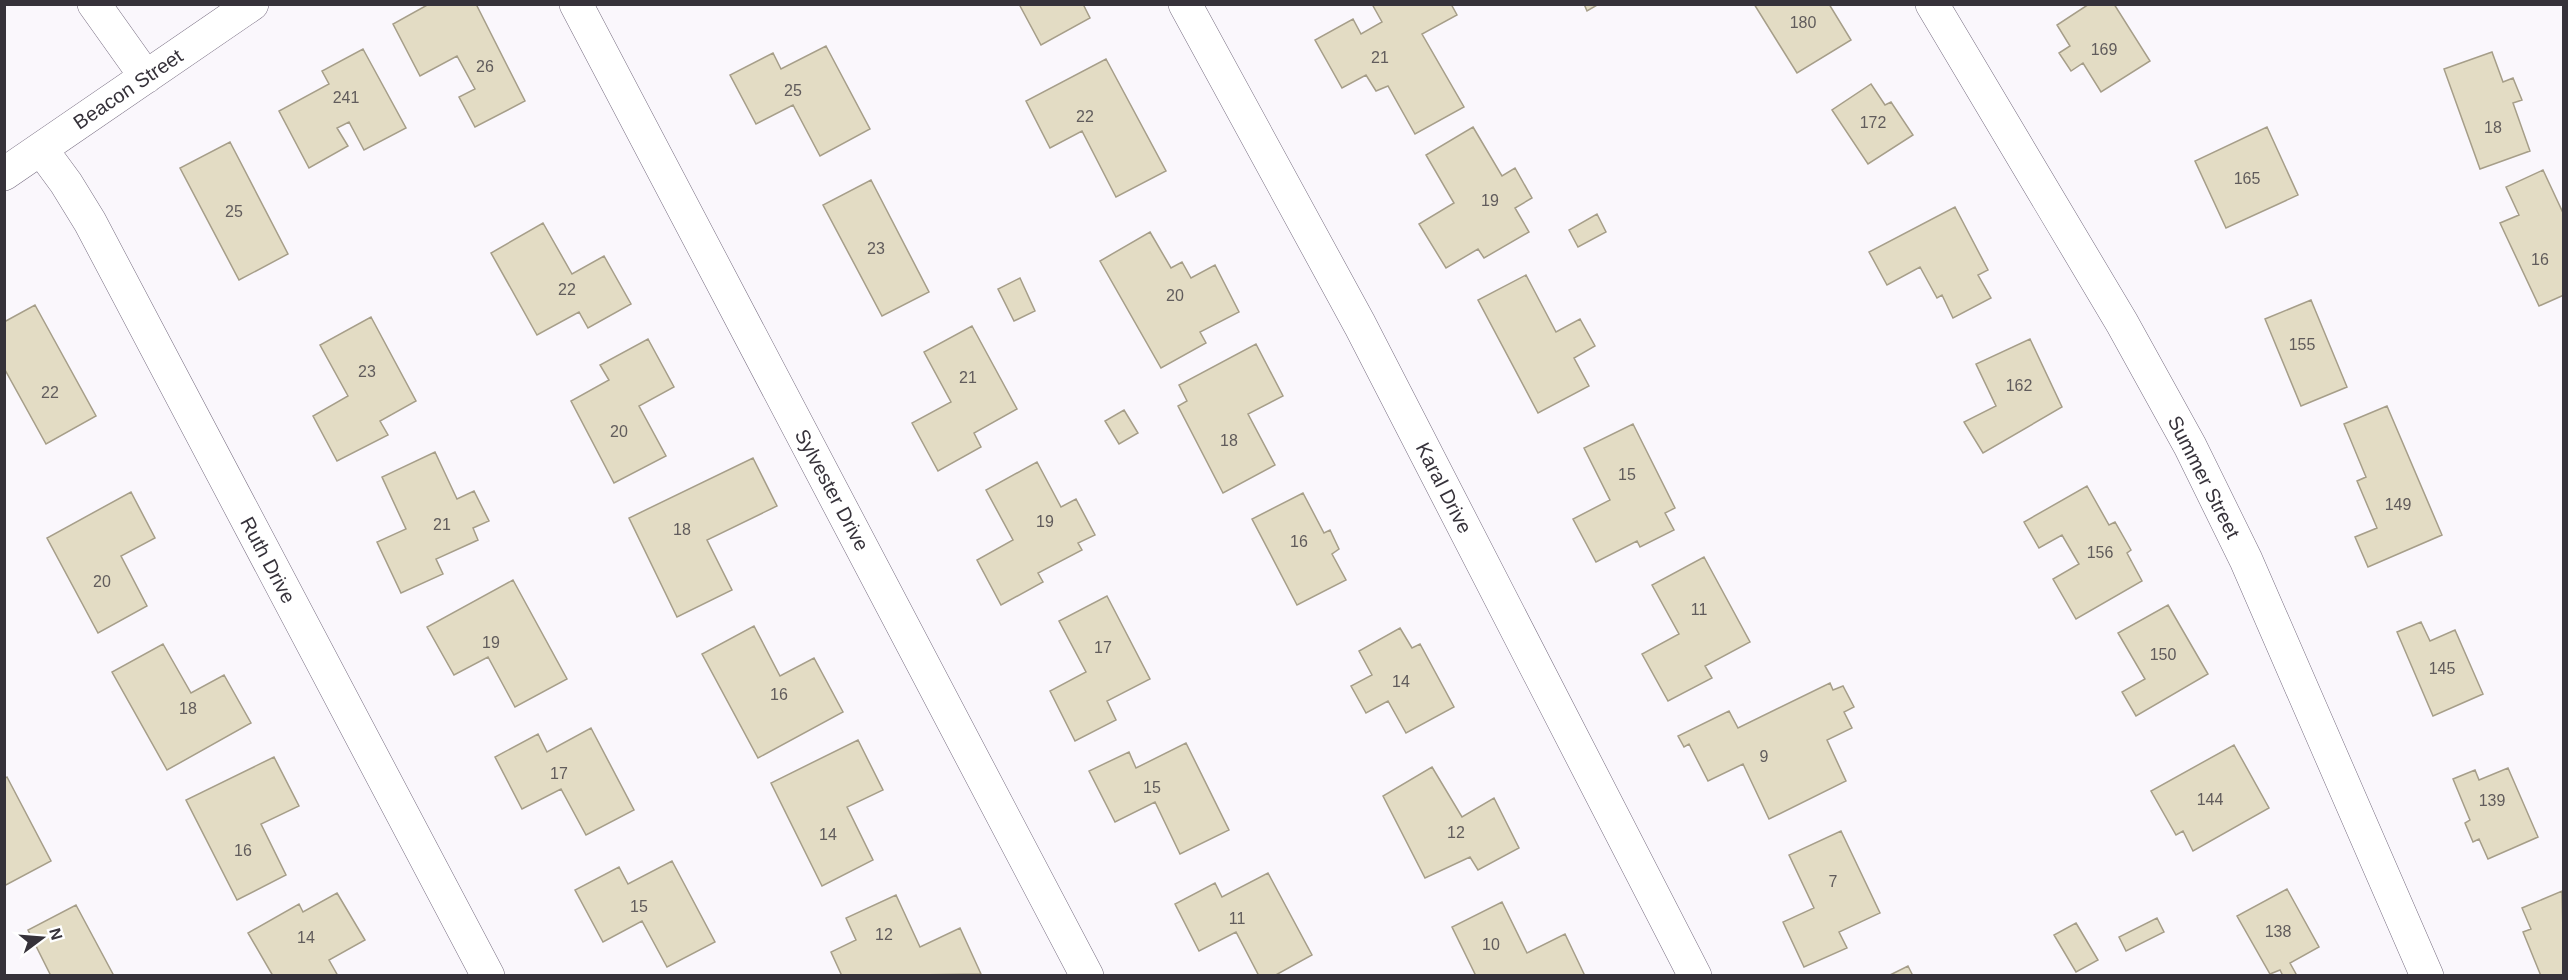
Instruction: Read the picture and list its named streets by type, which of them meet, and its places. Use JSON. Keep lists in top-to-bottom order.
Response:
{
  "streets": {
    "street": [
      "Beacon Street",
      "Summer Street",
      "Karal Drive",
      "Sylvester Drive",
      "Ruth Drive"
    ]
  },
  "crossings": [
    ["Beacon Street", "Ruth Drive"]
  ],
  "house_numbers": [
    "180",
    "169",
    "21",
    "26",
    "25",
    "241",
    "22",
    "172",
    "18",
    "165",
    "19",
    "25",
    "23",
    "16",
    "22",
    "20",
    "155",
    "23",
    "21",
    "162",
    "22",
    "20",
    "18",
    "15",
    "149",
    "19",
    "21",
    "18",
    "16",
    "156",
    "20",
    "11",
    "19",
    "17",
    "150",
    "145",
    "14",
    "16",
    "18",
    "9",
    "17",
    "15",
    "144",
    "139",
    "12",
    "14",
    "16",
    "7",
    "15",
    "11",
    "138",
    "12",
    "14",
    "10"
  ],
  "north": "right"
}
